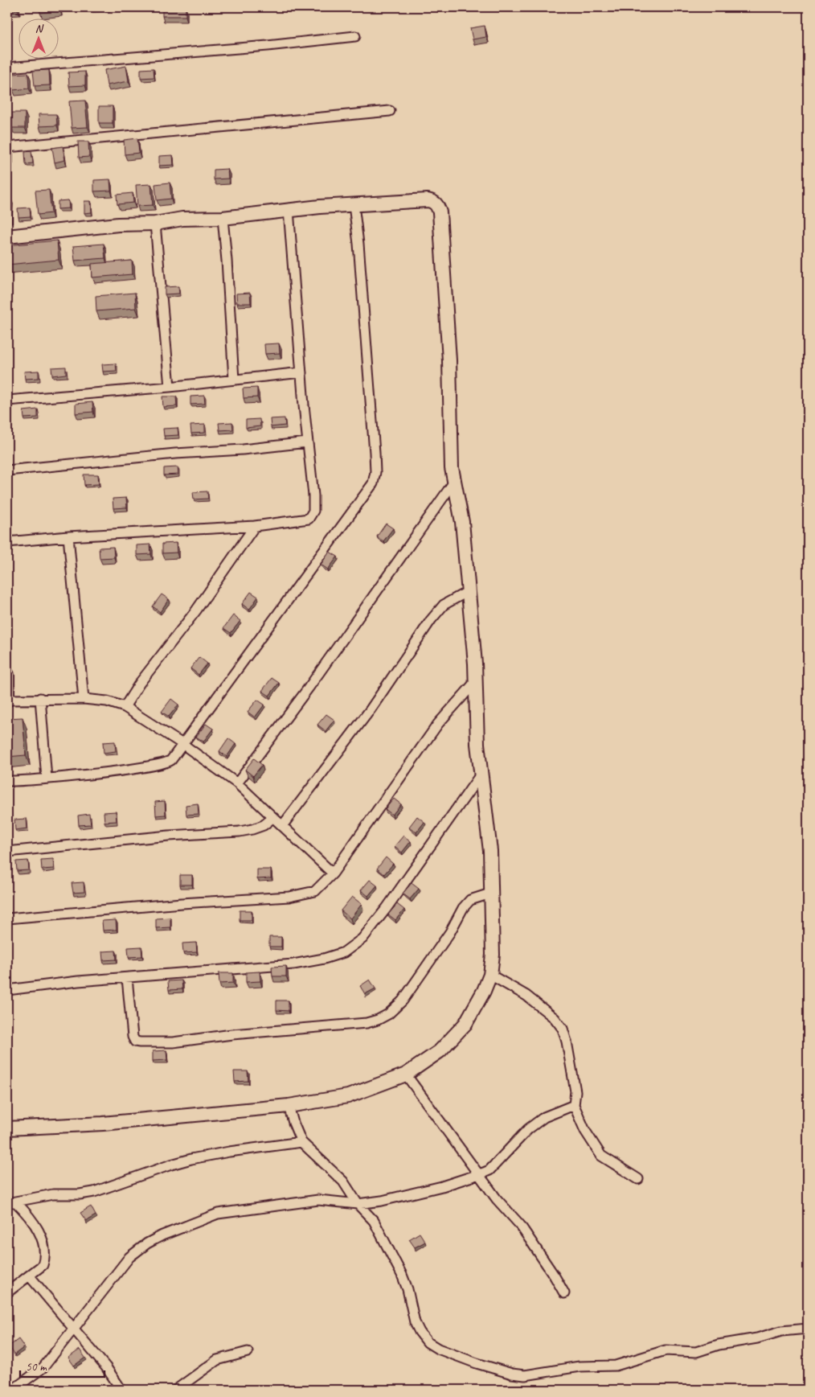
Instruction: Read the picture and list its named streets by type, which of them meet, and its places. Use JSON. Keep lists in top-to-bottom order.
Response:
{
  "scale_bar": "50 m",
  "north": "top"
}
